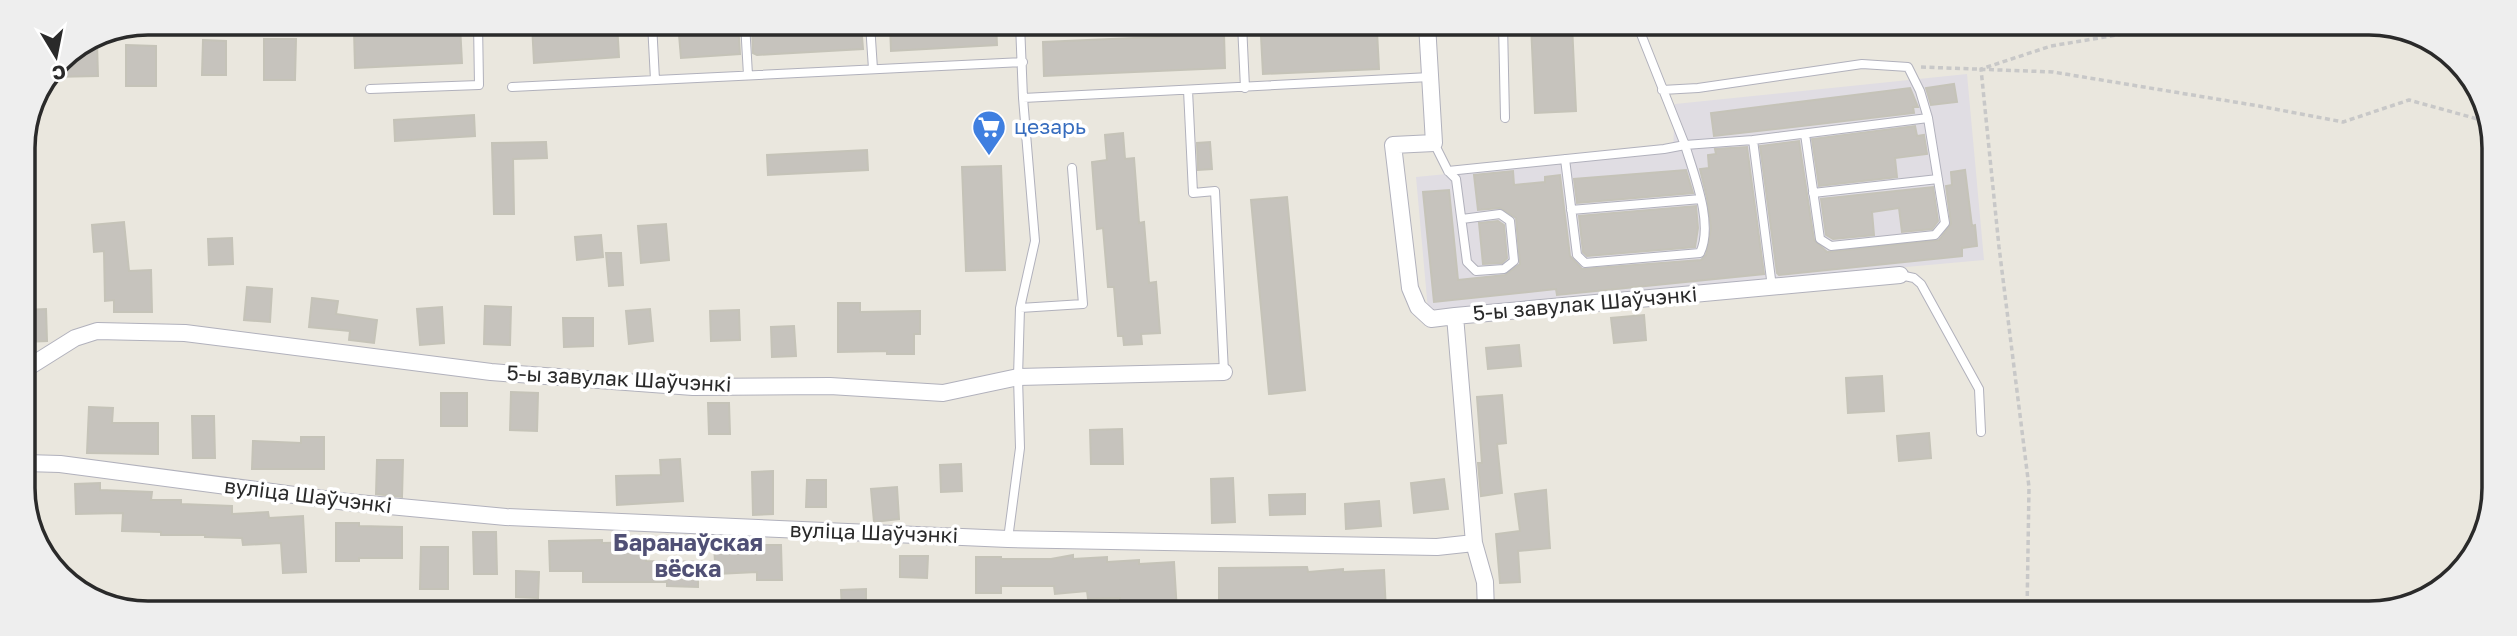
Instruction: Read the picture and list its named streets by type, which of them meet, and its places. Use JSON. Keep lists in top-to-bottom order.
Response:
{
  "streets": {
    "street": ["5-ы завулак Шаўчэнкі", "вуліца Шаўчэнкі"]
  },
  "crossings": [
    ["5-ы завулак Шаўчэнкі", "вуліца Шаўчэнкі"]
  ],
  "districts": ["Баранаўская вёска"],
  "places": {
    "supermarket": ["цезарь"]
  },
  "north": "bottom"
}
